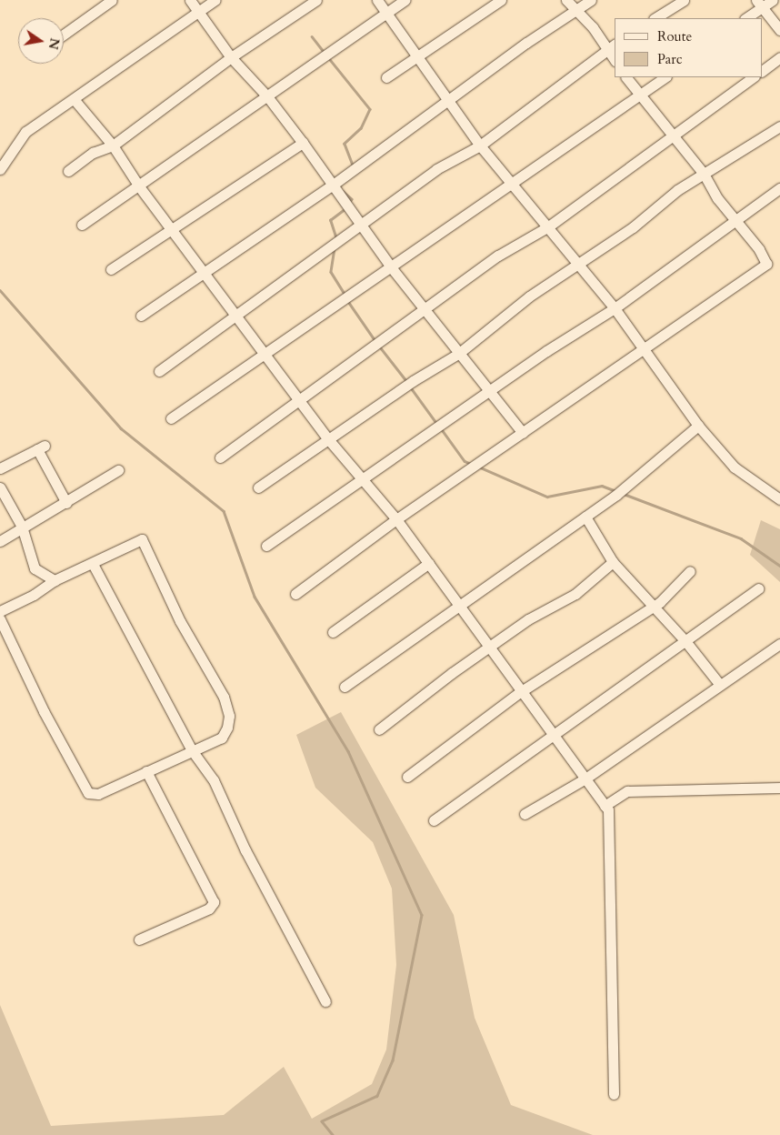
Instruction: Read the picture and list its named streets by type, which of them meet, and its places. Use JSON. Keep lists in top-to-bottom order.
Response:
{
  "legend": ["Route", "Parc"],
  "north": "right"
}
